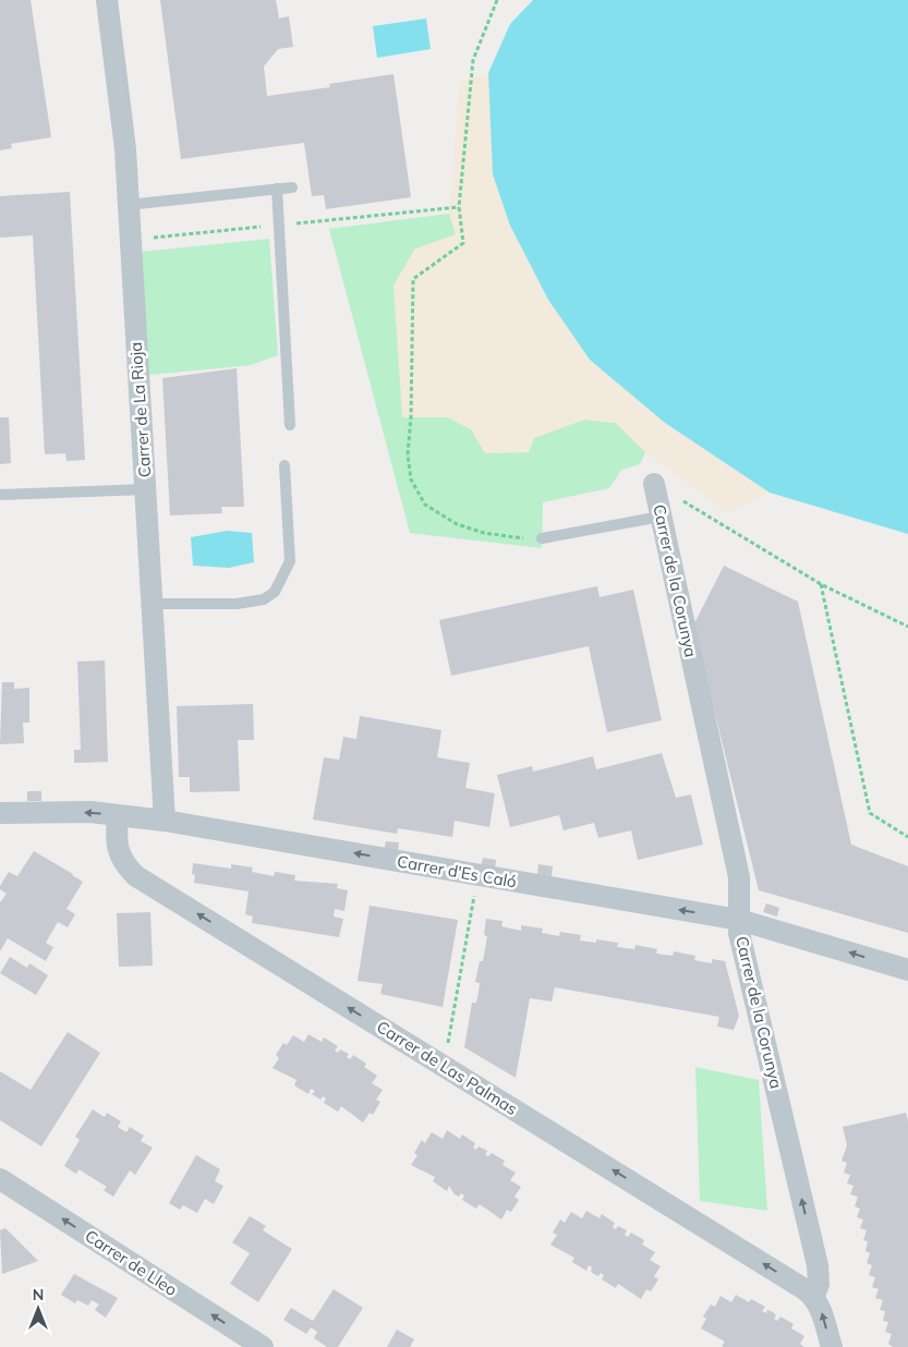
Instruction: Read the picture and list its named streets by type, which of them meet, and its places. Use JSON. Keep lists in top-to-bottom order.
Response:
{
  "streets": {
    "street": [
      "Carrer de La Rioja",
      "Carrer de la Corunya",
      "Carrer d'Es Caló",
      "Carrer de Las Palmas",
      "Carrer de Lleo"
    ]
  },
  "crossings": [
    ["Carrer de La Rioja", "Carrer d'Es Caló"],
    ["Carrer de la Corunya", "Carrer d'Es Caló"],
    ["Carrer de la Corunya", "Carrer de Las Palmas"],
    ["Carrer d'Es Caló", "Carrer de Las Palmas"]
  ],
  "one_way": [
    "Carrer de la Corunya",
    "Carrer d'Es Caló",
    "Carrer de Las Palmas",
    "Carrer de Lleo"
  ],
  "north": "top"
}
